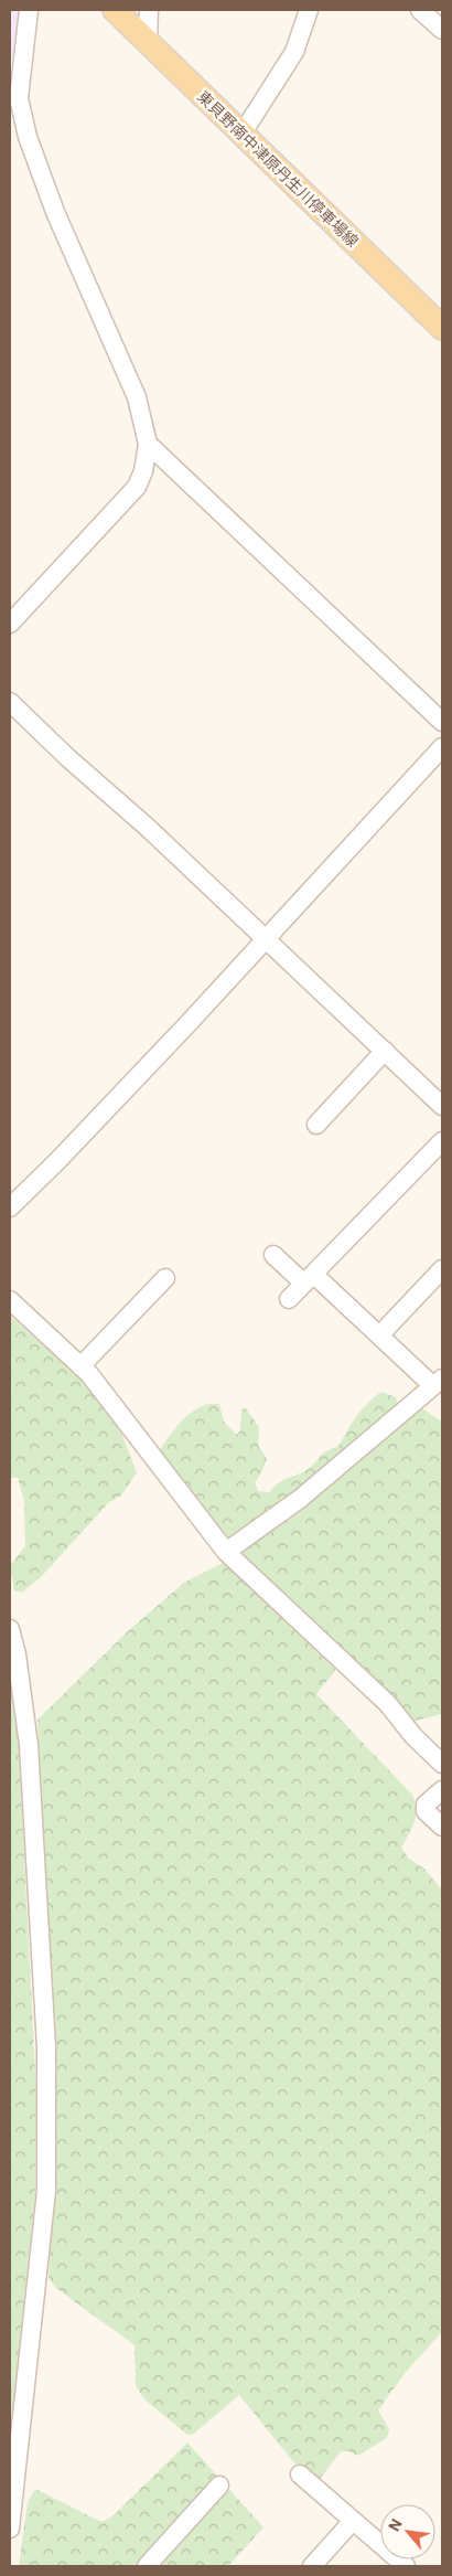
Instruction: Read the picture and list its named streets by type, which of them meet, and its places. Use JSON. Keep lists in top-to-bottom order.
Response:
{
  "streets": {
    "main road": ["東貝野南中津原丹生川停車場線"]
  },
  "north": "top left"
}
